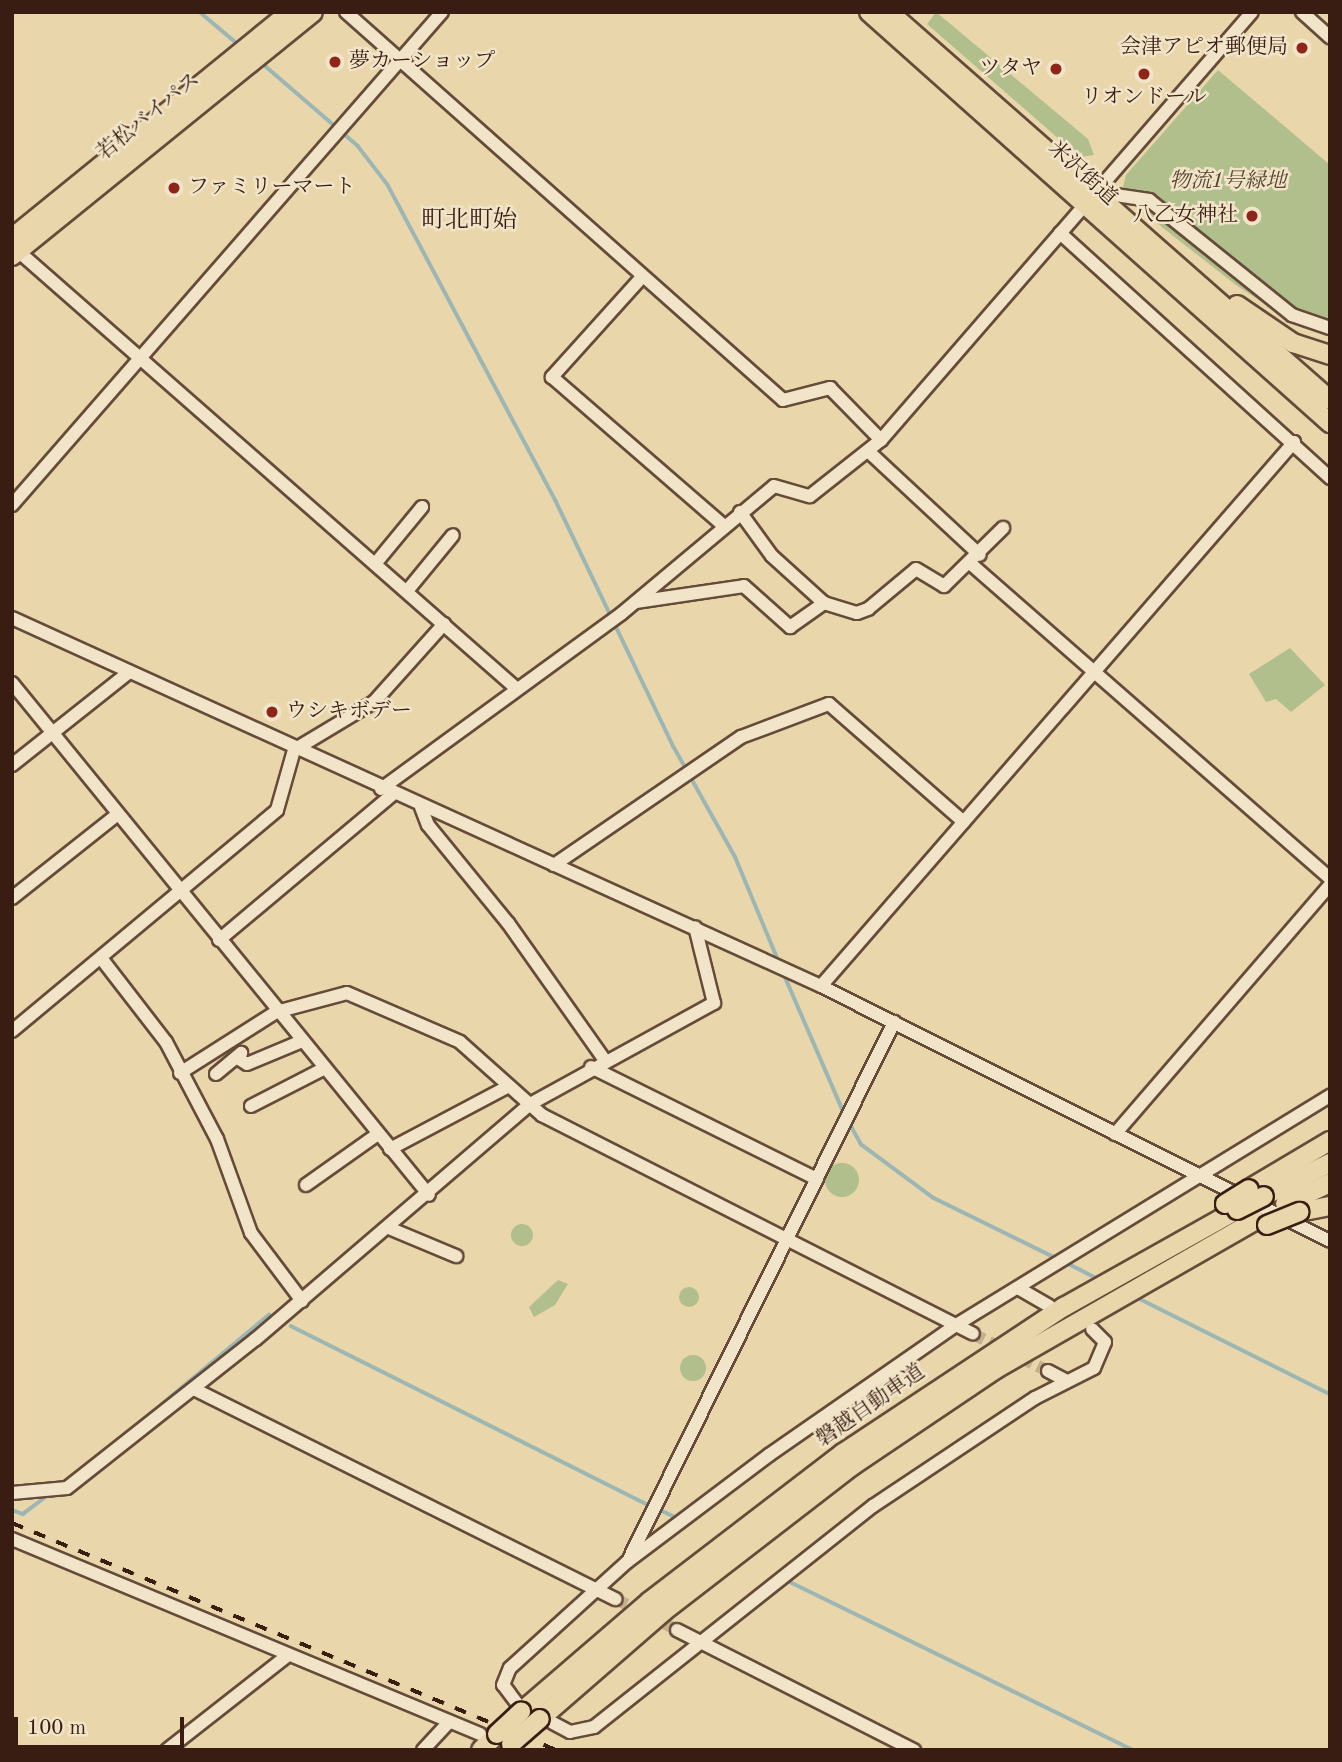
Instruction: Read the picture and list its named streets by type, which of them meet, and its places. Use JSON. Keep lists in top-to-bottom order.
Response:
{
  "streets": {
    "highway": ["若松バイパス", "米沢街道", "磐越自動車道"]
  },
  "districts": ["町北町始"],
  "parks": ["物流1号緑地"],
  "places": [
    "会津アピオ郵便局",
    "夢カーショップ",
    "ツタヤ",
    "リオンドール",
    "ファミリーマート",
    "八乙女神社",
    "ウシキボデー"
  ],
  "scale_bar": "100 m"
}
